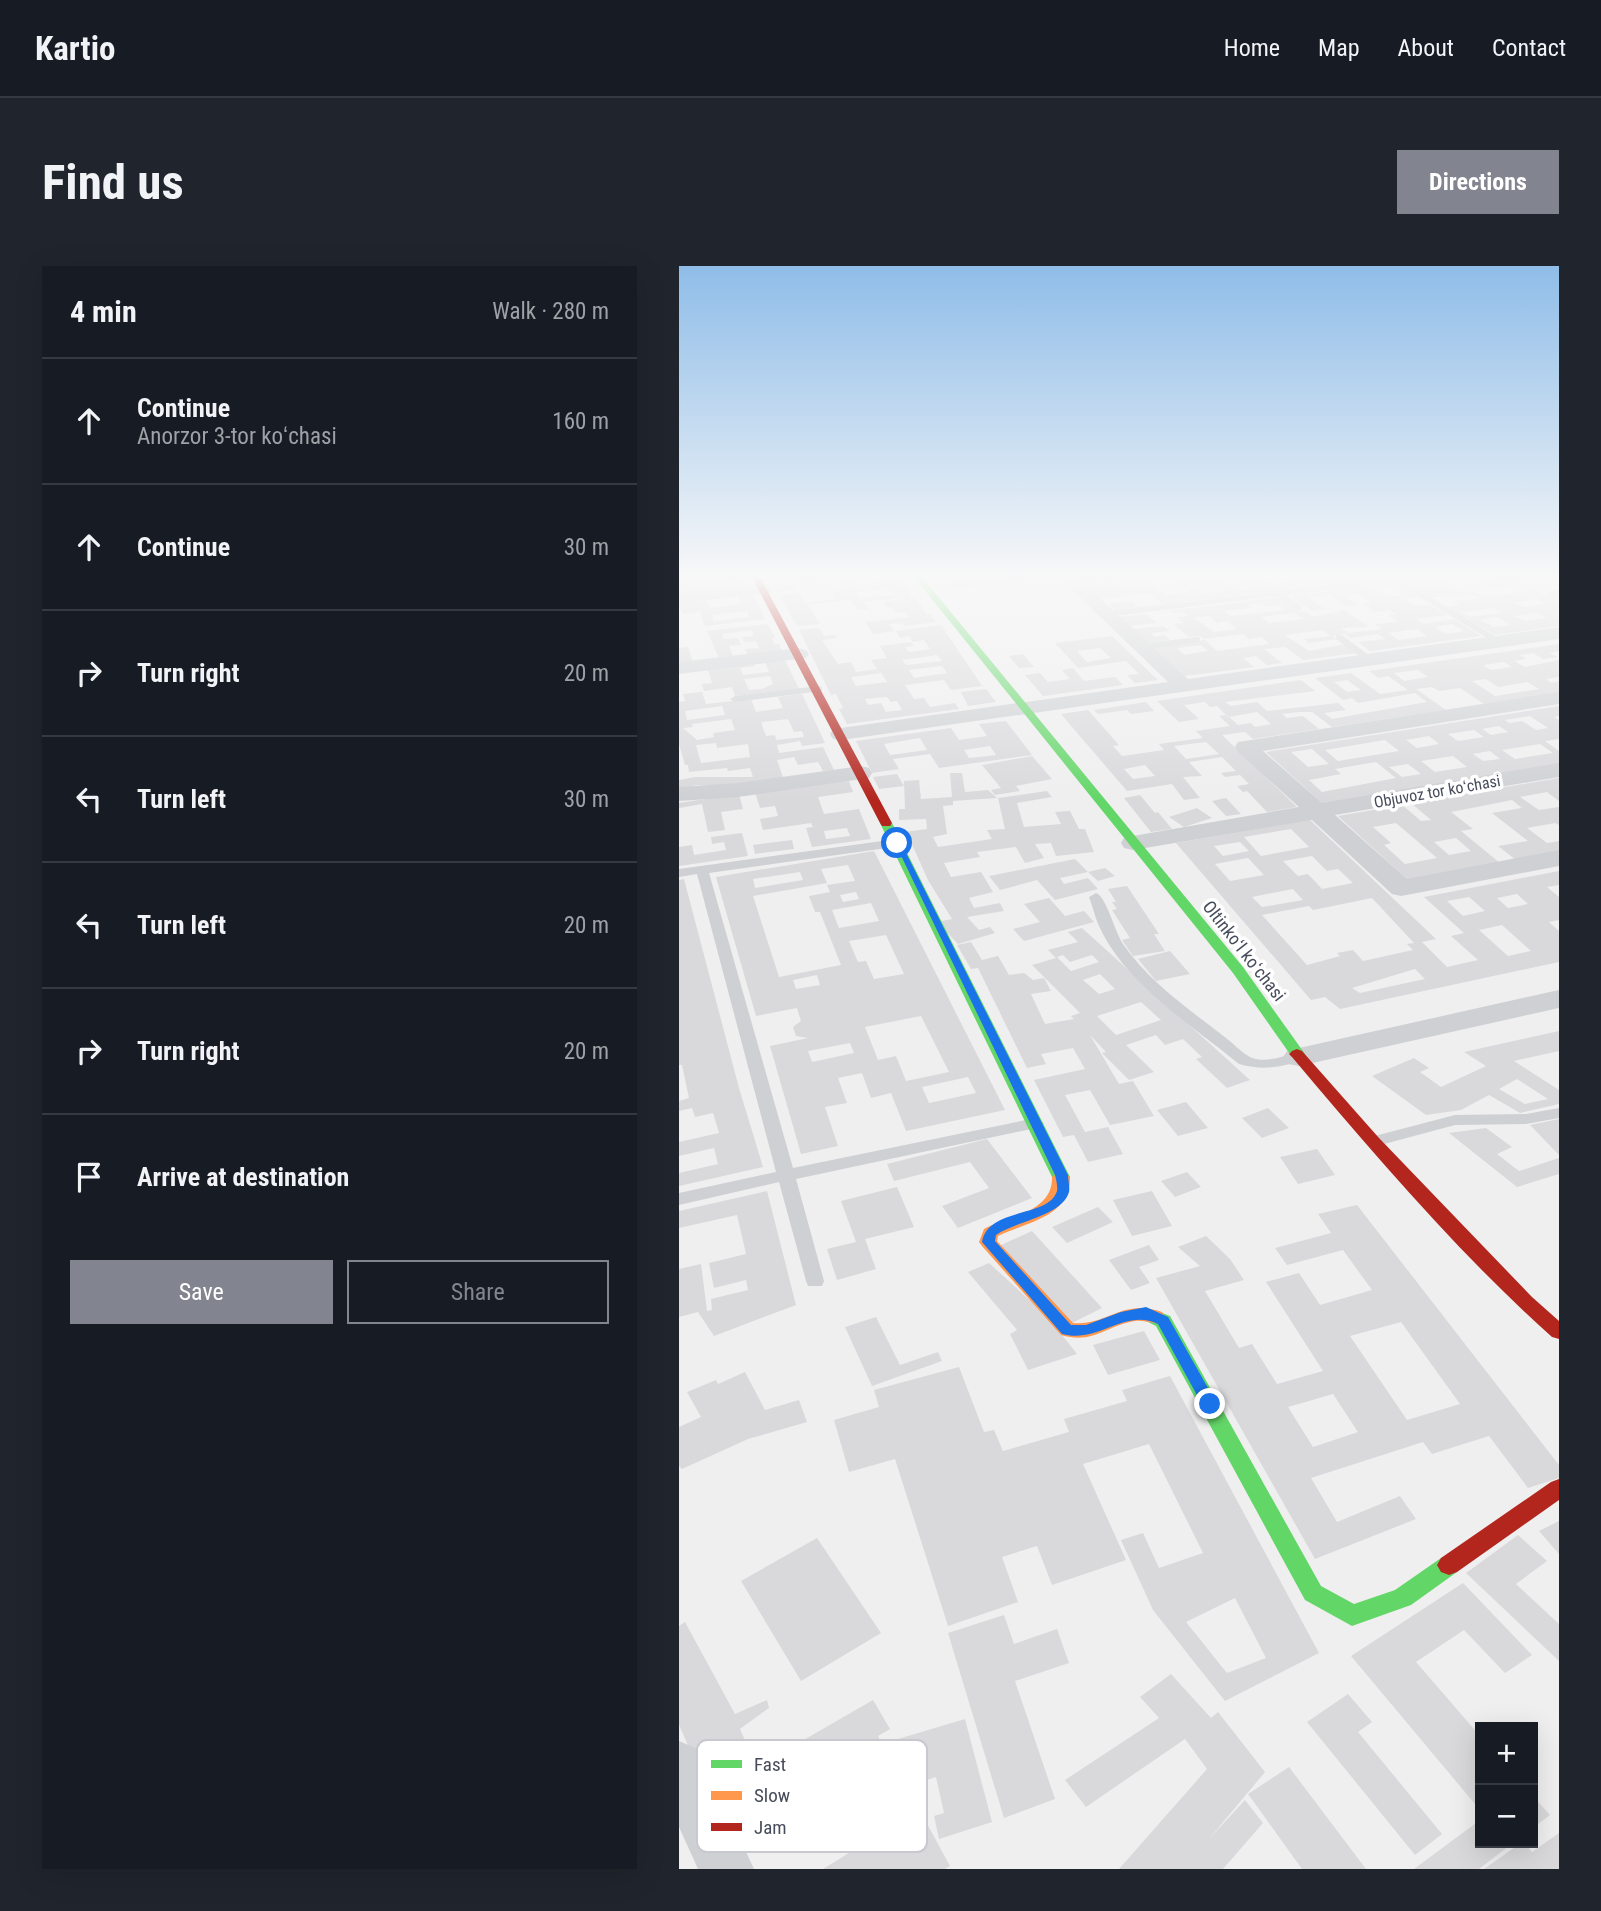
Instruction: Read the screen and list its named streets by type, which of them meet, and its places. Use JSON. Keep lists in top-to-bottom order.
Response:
{
  "streets": {
    "street": ["Objuvoz tor koʻchasi", "Oltinkoʻl koʻchasi"]
  },
  "crossings": [
    ["Objuvoz tor koʻchasi", "Oltinkoʻl koʻchasi"]
  ],
  "legend": ["Fast", "Slow", "Jam"],
  "page": {
    "header": "Kartio",
    "nav": [
      "Home",
      "Map",
      "About",
      "Contact"
    ],
    "buttons": [
      "Directions",
      ["Save", "Share"]
    ],
    "title": "Find us",
    "heading": ["4 min", "Walk · 280 m"],
    "list": [
      ["Continue", "Anorzor 3-tor koʻchasi", "160 m"],
      ["Continue", "30 m"],
      ["Turn right", "20 m"],
      ["Turn left", "30 m"],
      ["Turn left", "20 m"],
      ["Turn right", "20 m"],
      "Arrive at destination"
    ],
    "map_buttons": ["+", "−"]
  }
}
